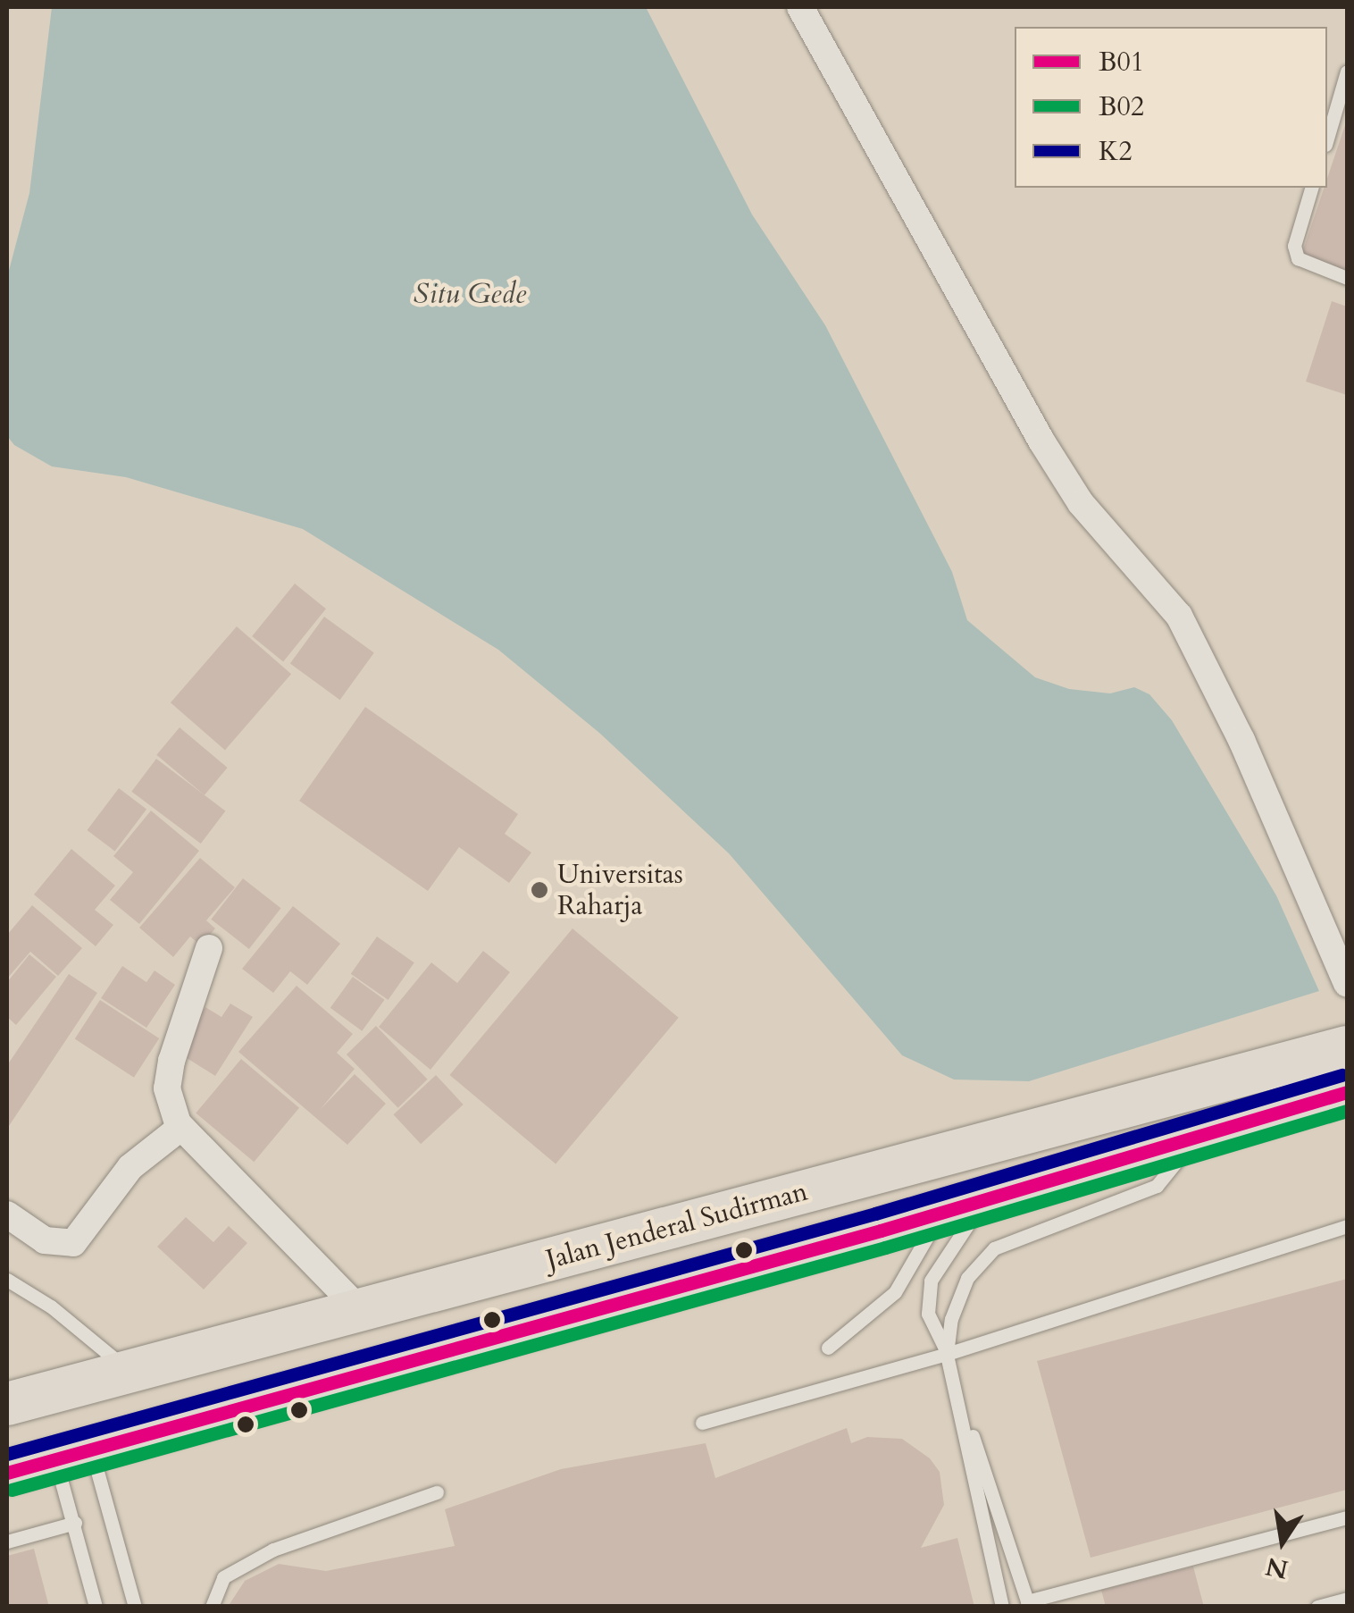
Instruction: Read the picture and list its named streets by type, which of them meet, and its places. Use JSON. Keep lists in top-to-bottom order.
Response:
{
  "streets": {
    "main road": ["Jalan Jenderal Sudirman"]
  },
  "water": ["Situ Gede"],
  "places": ["Universitas Raharja"],
  "lines": ["transit line K2", "transit line B01", "transit line B02"],
  "legend": ["B01", "B02", "K2"],
  "north": "bottom"
}
